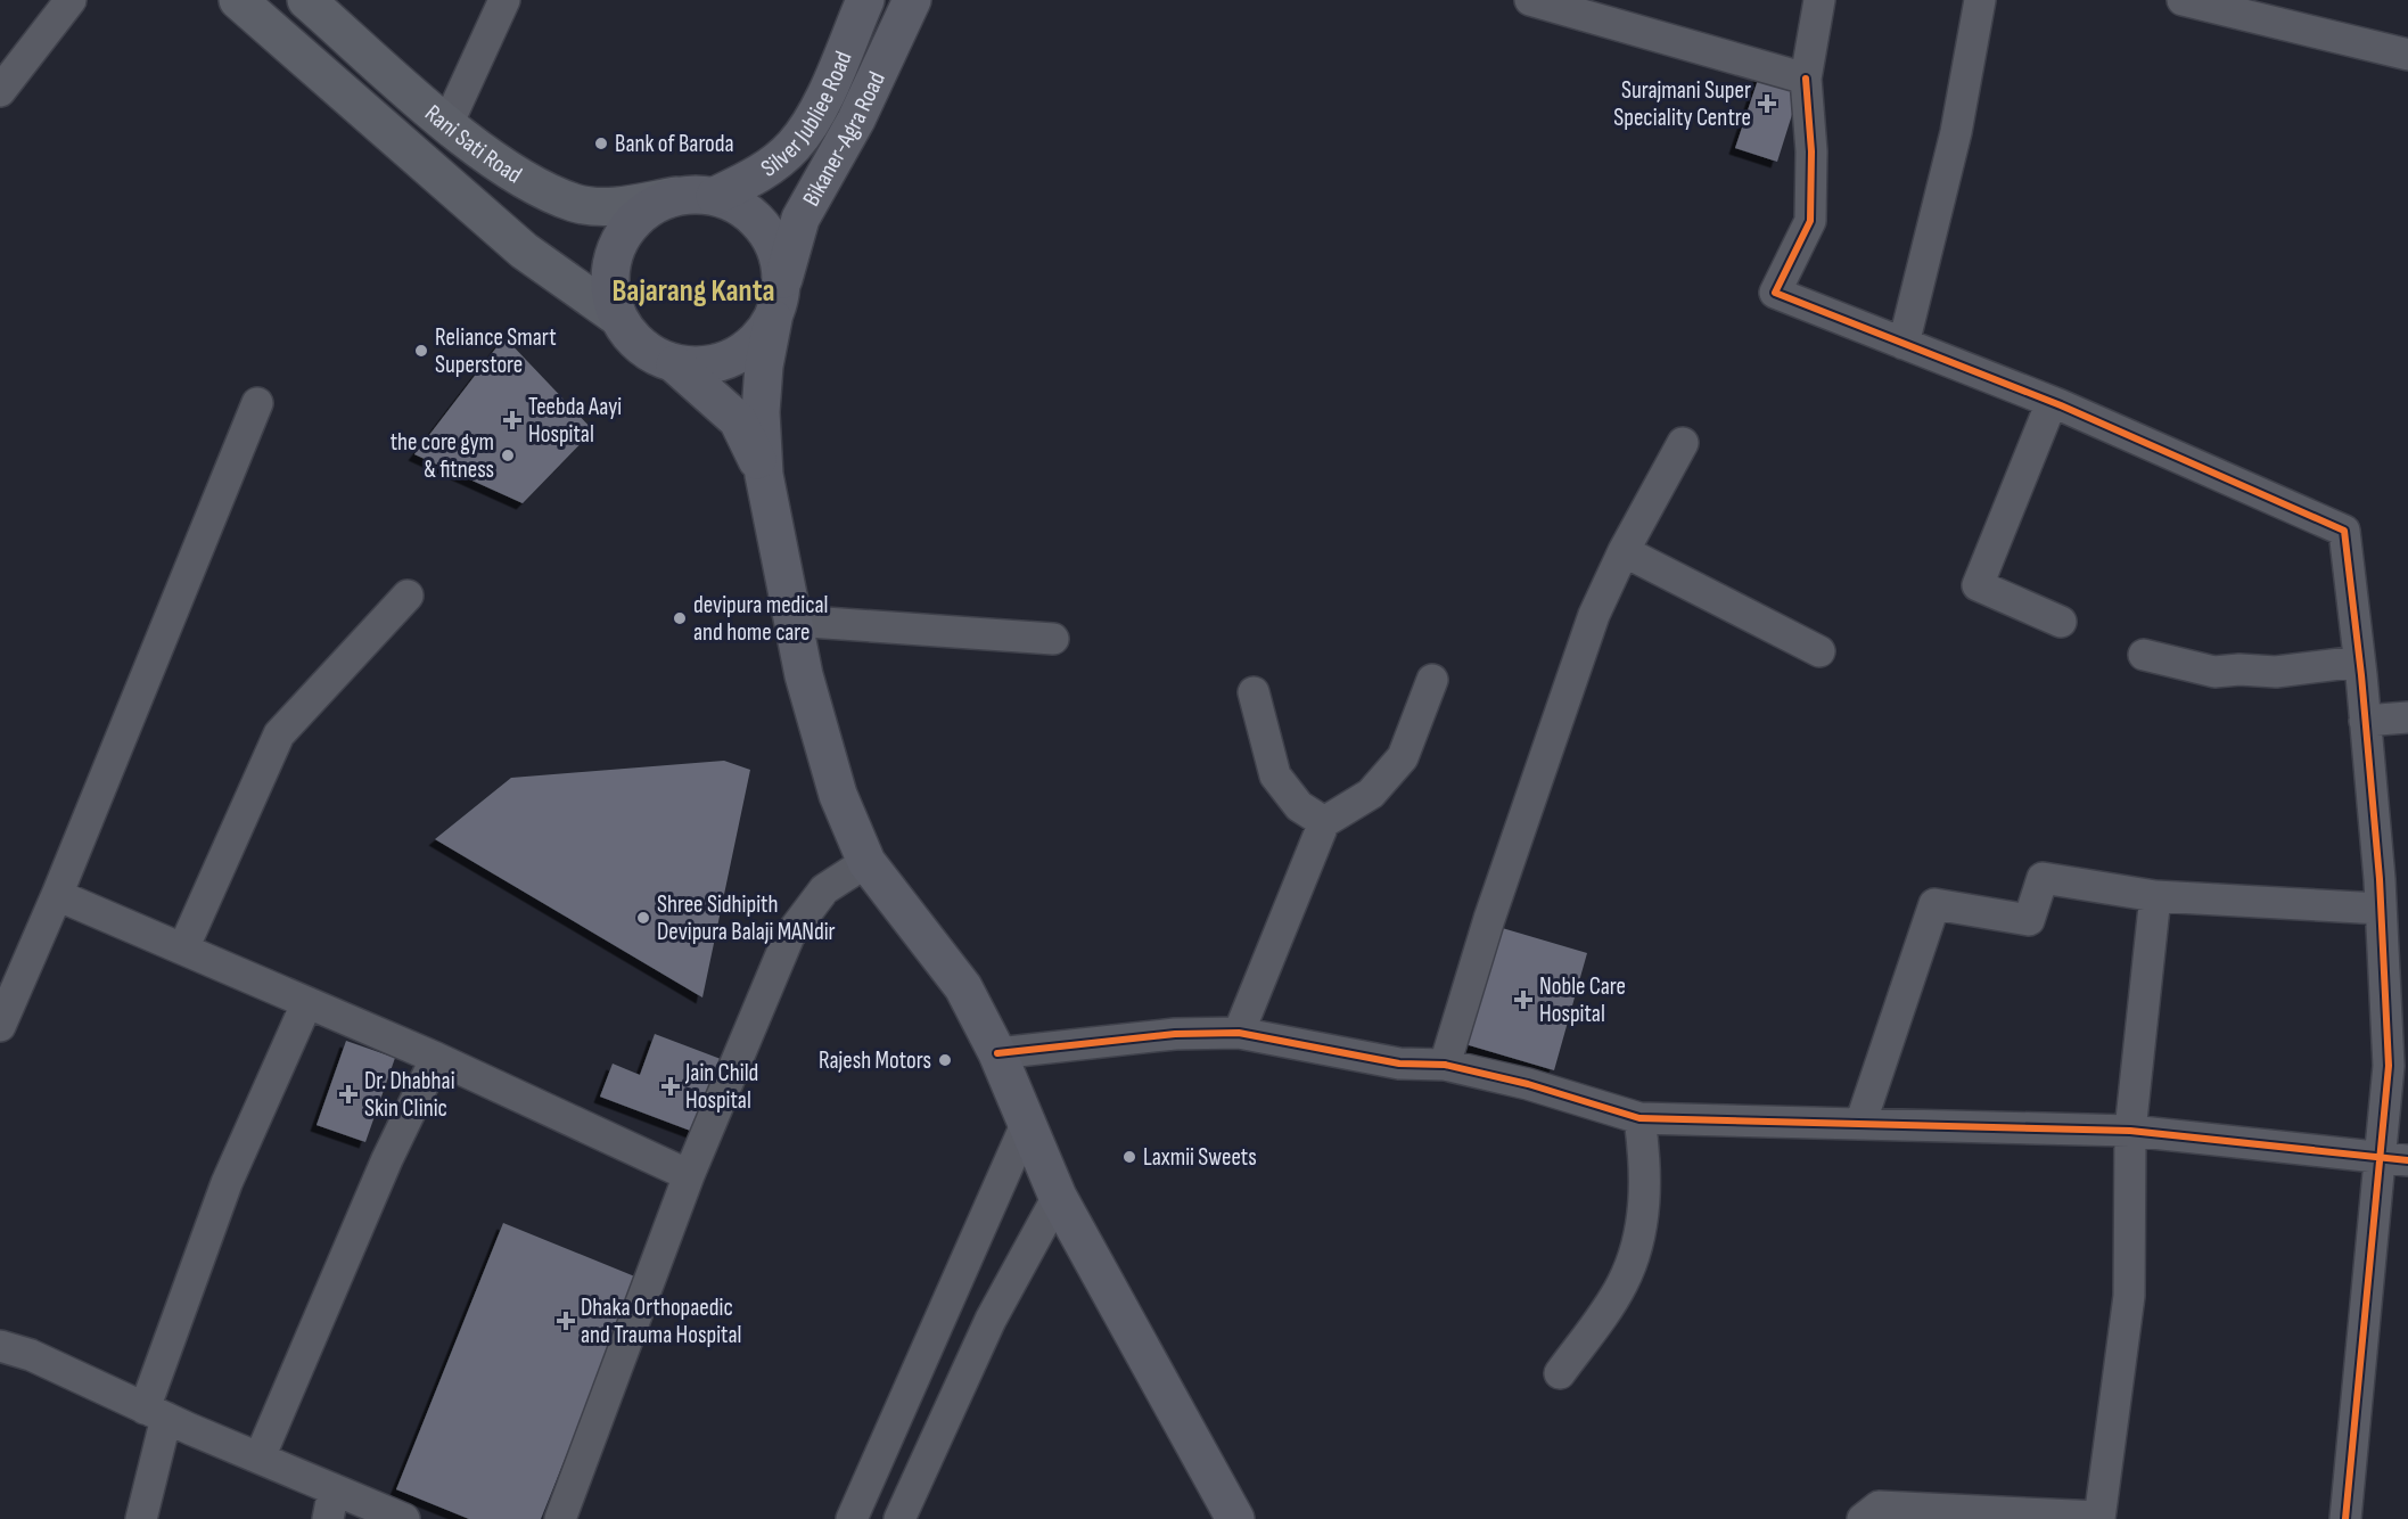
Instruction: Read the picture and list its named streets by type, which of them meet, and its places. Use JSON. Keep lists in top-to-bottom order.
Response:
{
  "streets": {
    "main road": ["Silver Jubliee Road", "Bikaner-Agra Road"],
    "street": ["Rani Sati Road"]
  },
  "crossings": [
    ["Silver Jubliee Road", "Bikaner-Agra Road"],
    ["Silver Jubliee Road", "Rani Sati Road"],
    ["Bikaner-Agra Road", "Rani Sati Road"]
  ],
  "districts": ["Bajarang Kanta"],
  "places": {
    "health": [
      "Surajmani Super Speciality Centre",
      "Teebda Aayi Hospital",
      "Noble Care Hospital",
      "Jain Child Hospital",
      "Dr. Dhabhai Skin Clinic",
      "Dhaka Orthopaedic and Trauma Hospital"
    ],
    "other": [
      "Bank of Baroda",
      "Reliance Smart Superstore",
      "the core gym & fitness",
      "devipura medical and home care",
      "Shree Sidhipith Devipura Balaji MANdir",
      "Rajesh Motors",
      "Laxmii Sweets"
    ]
  }
}
